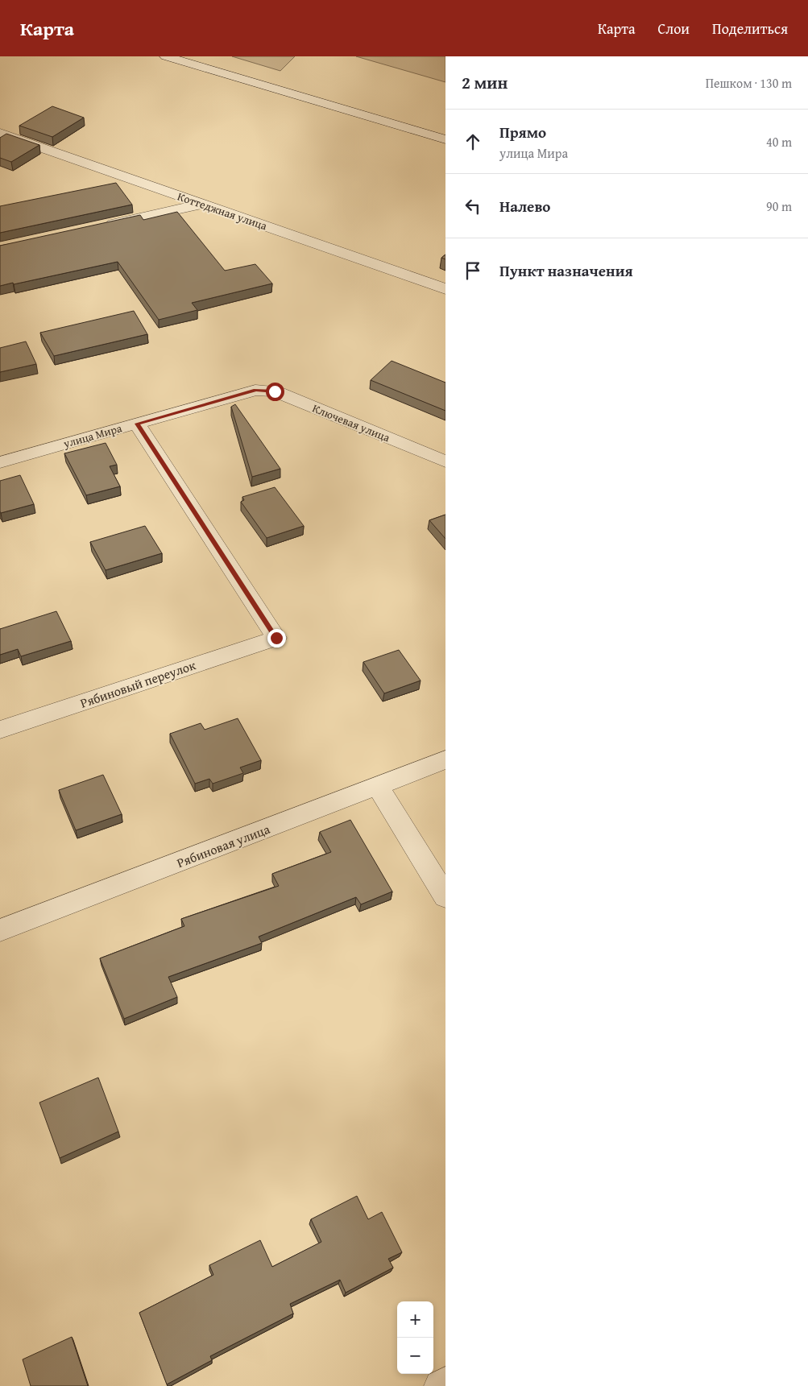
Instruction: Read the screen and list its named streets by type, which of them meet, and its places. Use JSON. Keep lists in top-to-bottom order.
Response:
{
  "streets": {
    "street": [
      "Коттеджная улица",
      "Ключевая улица",
      "улица Мира",
      "Рябиновый переулок",
      "Рябиновая улица"
    ]
  },
  "crossings": [
    ["Ключевая улица", "улица Мира"],
    ["улица Мира", "Рябиновый переулок"]
  ],
  "page": {
    "header": "Карта",
    "nav": ["Карта", "Слои", "Поделиться"],
    "heading": ["2 мин", "Пешком · 130 m"],
    "list": [
      ["Прямо", "улица Мира", "40 m"],
      ["Налево", "90 m"],
      "Пункт назначения"
    ],
    "map_buttons": ["+", "−"]
  }
}
